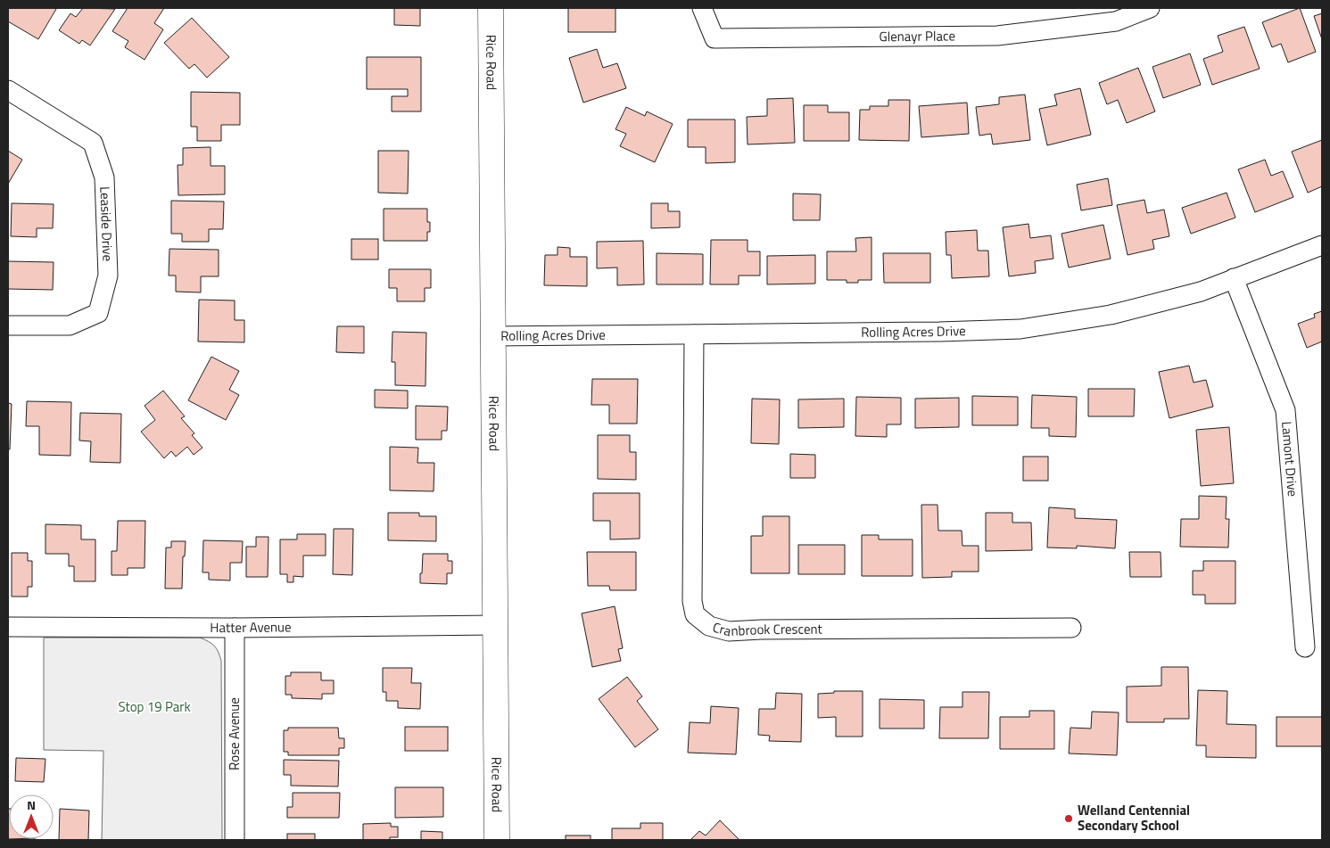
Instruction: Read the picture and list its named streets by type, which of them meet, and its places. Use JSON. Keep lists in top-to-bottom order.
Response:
{
  "streets": {
    "main road": ["Rice Road"],
    "street": [
      "Glenayr Place",
      "Leaside Drive",
      "Rolling Acres Drive",
      "Lamont Drive",
      "Cranbrook Crescent",
      "Hatter Avenue",
      "Rose Avenue"
    ]
  },
  "crossings": [
    ["Rice Road", "Rolling Acres Drive"],
    ["Rice Road", "Hatter Avenue"],
    ["Rolling Acres Drive", "Lamont Drive"],
    ["Rolling Acres Drive", "Cranbrook Crescent"],
    ["Hatter Avenue", "Rose Avenue"]
  ],
  "parks": ["Stop 19 Park"],
  "places": ["Welland Centennial Secondary School"],
  "north": "top"
}
